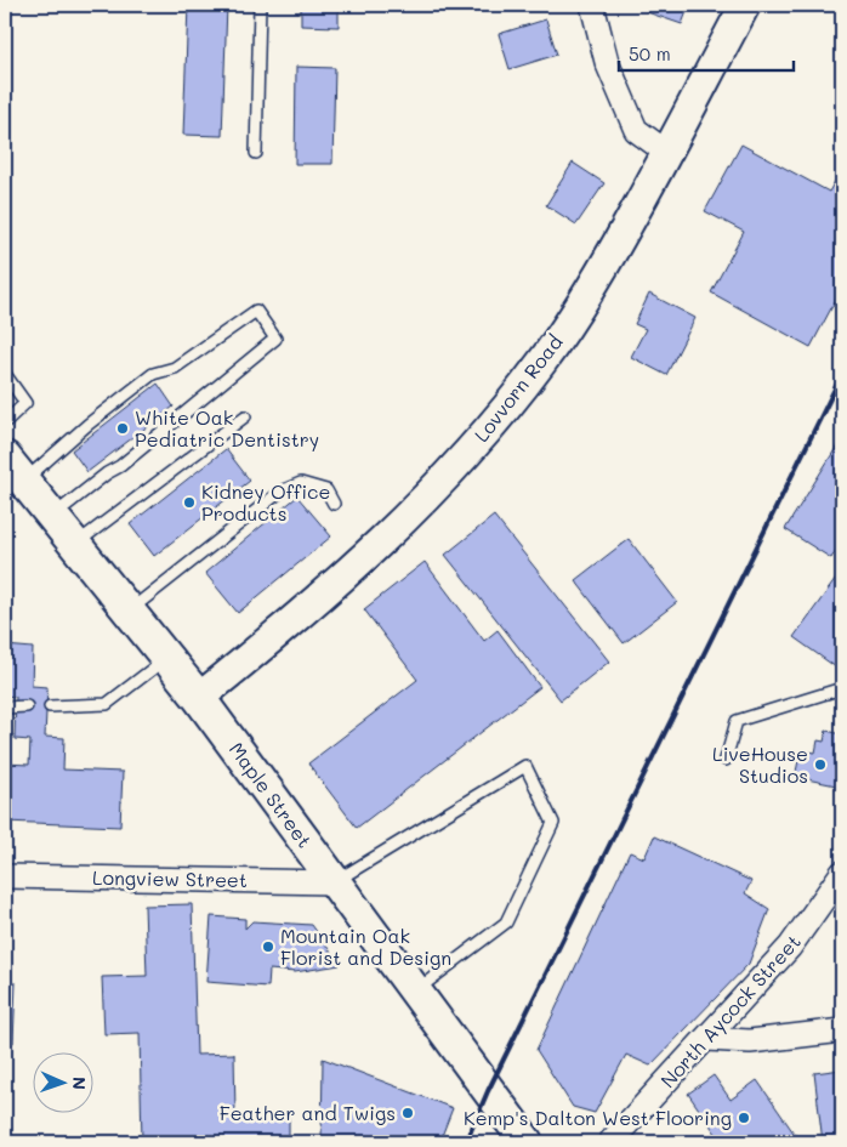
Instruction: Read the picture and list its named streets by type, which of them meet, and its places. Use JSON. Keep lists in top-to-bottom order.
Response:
{
  "streets": {
    "main road": ["Maple Street"],
    "street": ["Lovvorn Road", "Longview Street", "North Aycock Street"]
  },
  "crossings": [
    ["Lovvorn Road", "Maple Street"],
    ["Maple Street", "Longview Street"]
  ],
  "places": [
    "White Oak Pediatric Dentistry",
    "Kidney Office Products",
    "LiveHouse Studios",
    "Mountain Oak Florist and Design",
    "Feather and Twigs",
    "Kemp's Dalton West Flooring"
  ],
  "scale_bar": "50 m",
  "north": "right"
}
